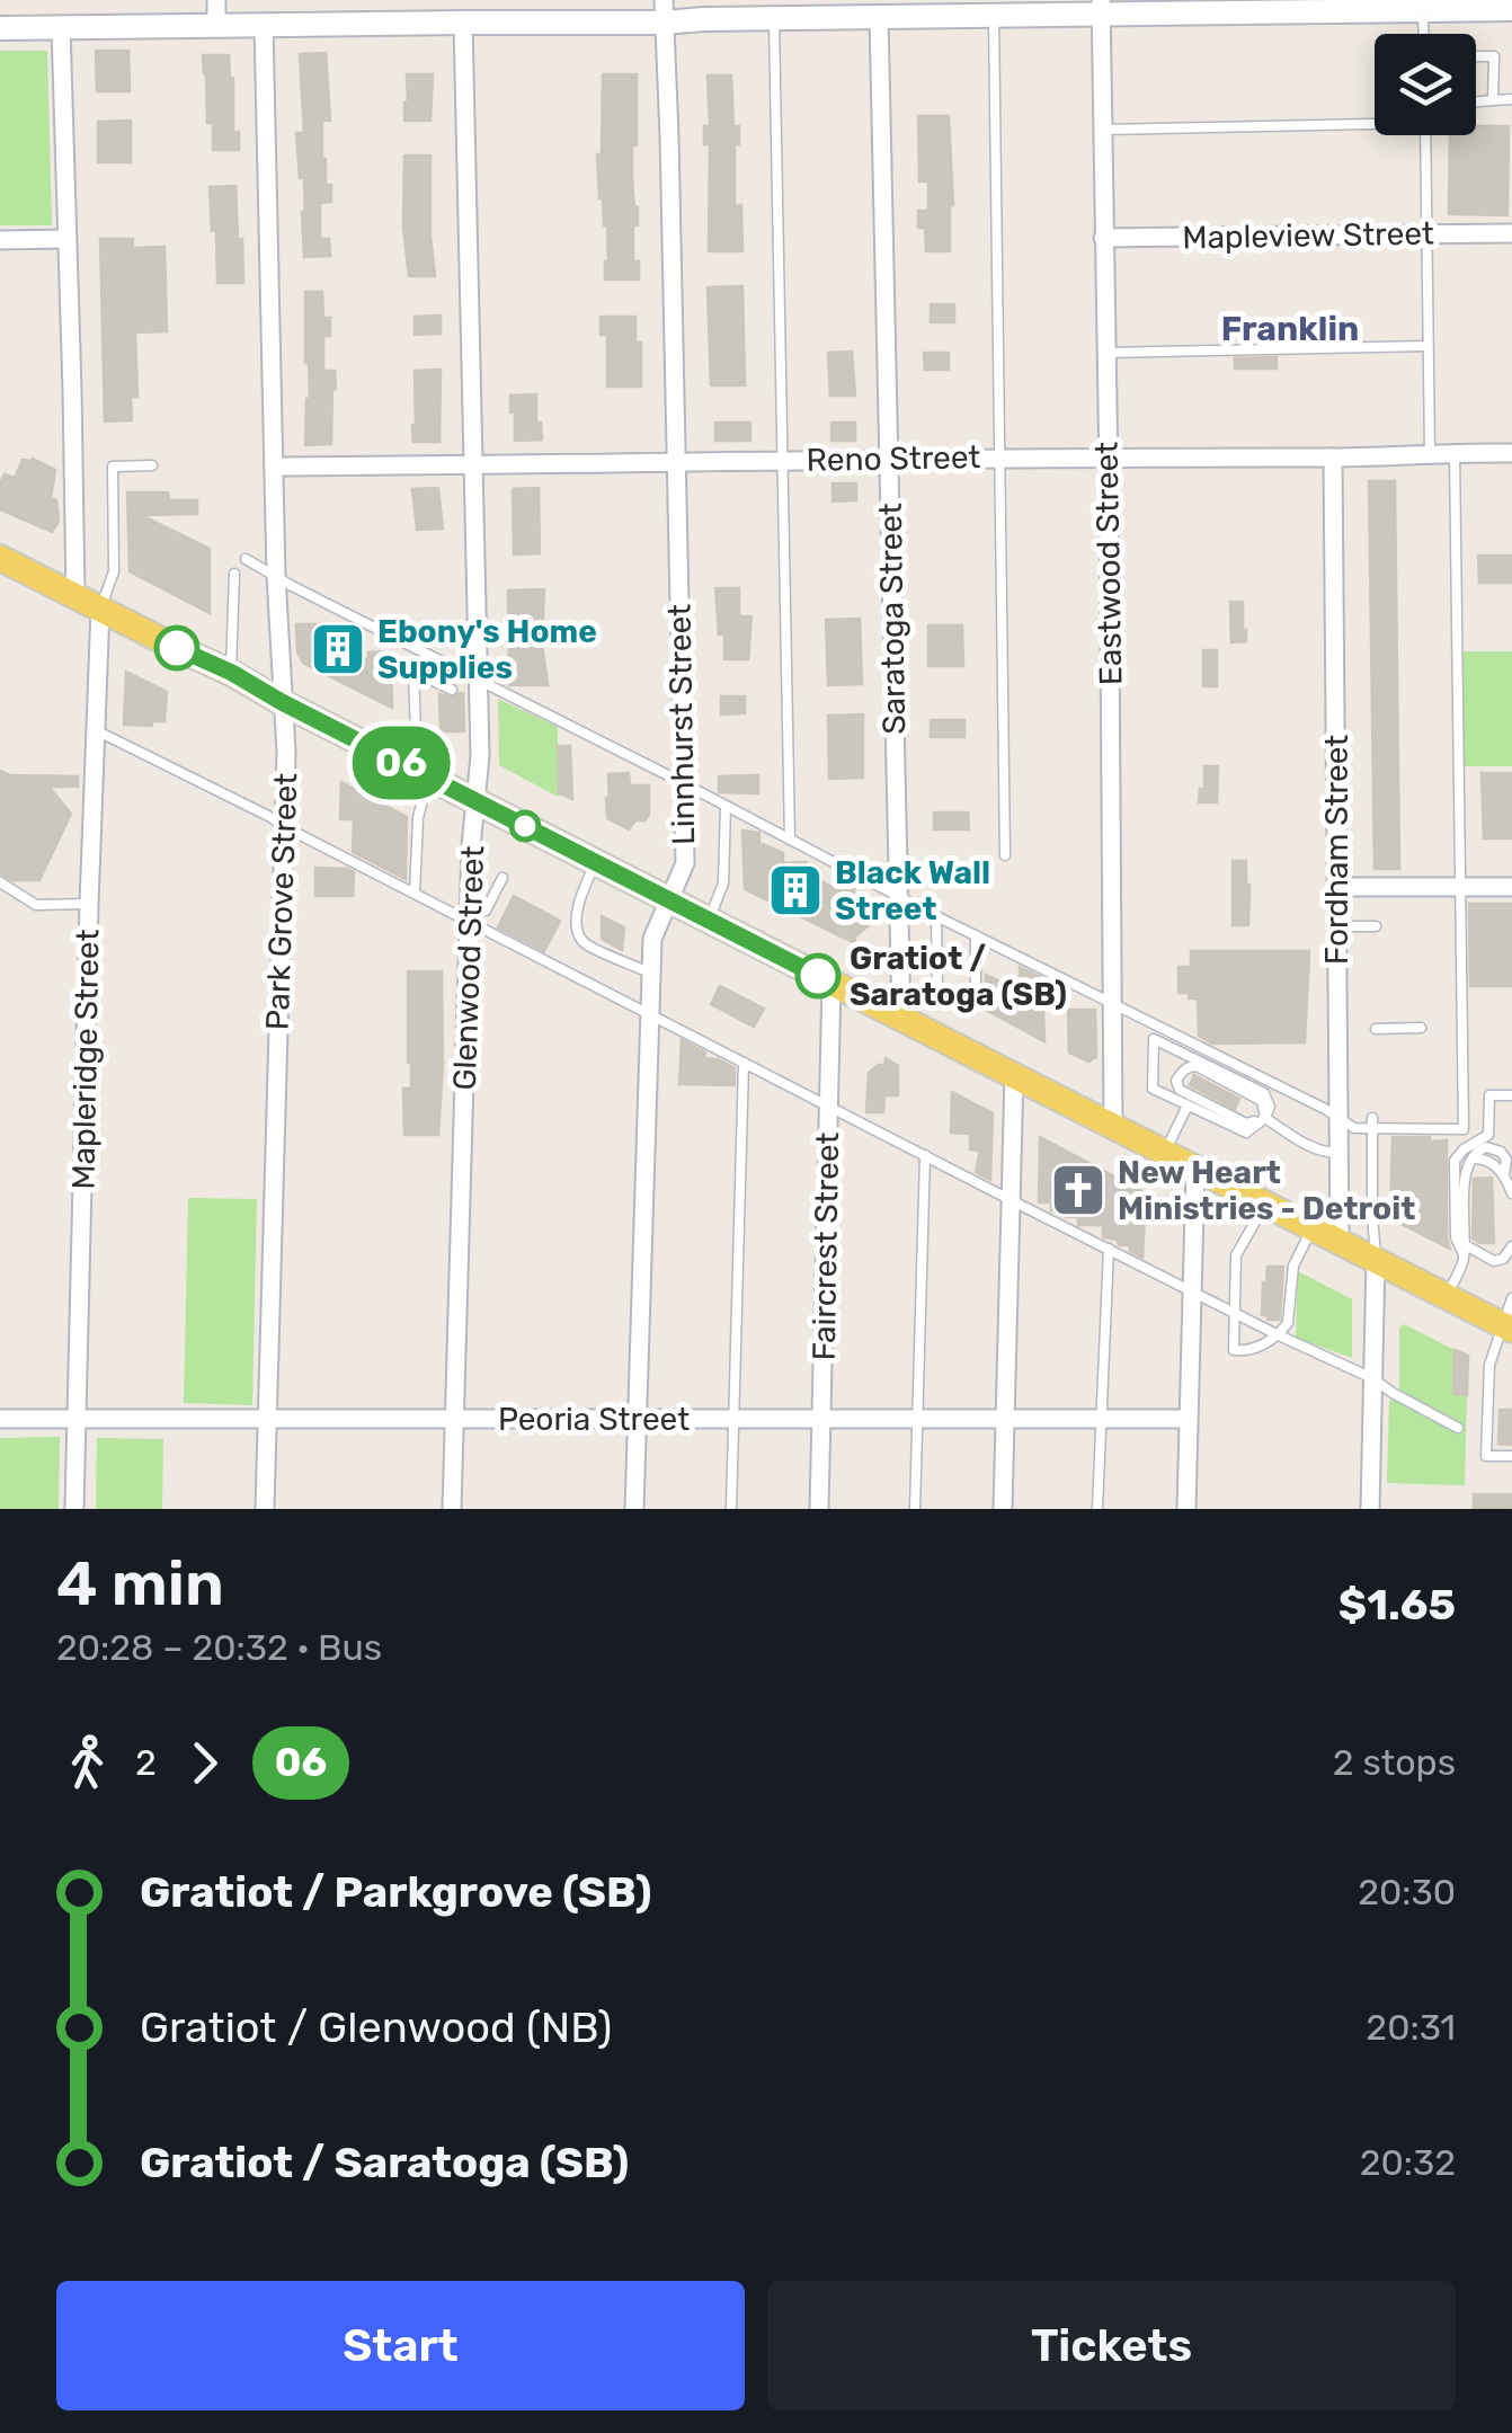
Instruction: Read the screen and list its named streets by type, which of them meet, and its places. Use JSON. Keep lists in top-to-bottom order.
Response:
{
  "streets": {
    "street": [
      "Mapleview Street",
      "Reno Street",
      "Eastwood Street",
      "Saratoga Street",
      "Linnhurst Street",
      "Fordham Street",
      "Park Grove Street",
      "Glenwood Street",
      "Mapleridge Street",
      "Faircrest Street",
      "Peoria Street"
    ]
  },
  "crossings": [
    ["Mapleview Street", "Eastwood Street"],
    ["Reno Street", "Eastwood Street"],
    ["Reno Street", "Saratoga Street"],
    ["Reno Street", "Linnhurst Street"],
    ["Reno Street", "Fordham Street"],
    ["Reno Street", "Park Grove Street"],
    ["Reno Street", "Glenwood Street"],
    ["Linnhurst Street", "Peoria Street"],
    ["Park Grove Street", "Peoria Street"],
    ["Glenwood Street", "Peoria Street"],
    ["Mapleridge Street", "Peoria Street"],
    ["Faircrest Street", "Peoria Street"]
  ],
  "districts": ["Franklin"],
  "places": {
    "building": ["Ebony's Home Supplies", "Black Wall Street"],
    "other": ["Gratiot / Saratoga (SB)"],
    "church": ["New Heart Ministries - Detroit"]
  },
  "lines": ["bus line 06"],
  "page": {
    "on_map": "06",
    "heading": ["4 min", "20:28 – 20:32 · Bus", "$1.65"],
    "legs": ["2", "06", "2 stops"],
    "list": [
      {
        "name": "Gratiot / Parkgrove (SB)",
        "value": "20:30"
      },
      {
        "name": "Gratiot / Glenwood (NB)",
        "value": "20:31"
      },
      {
        "name": "Gratiot / Saratoga (SB)",
        "value": "20:32"
      }
    ],
    "buttons": ["Start", "Tickets"]
  }
}
